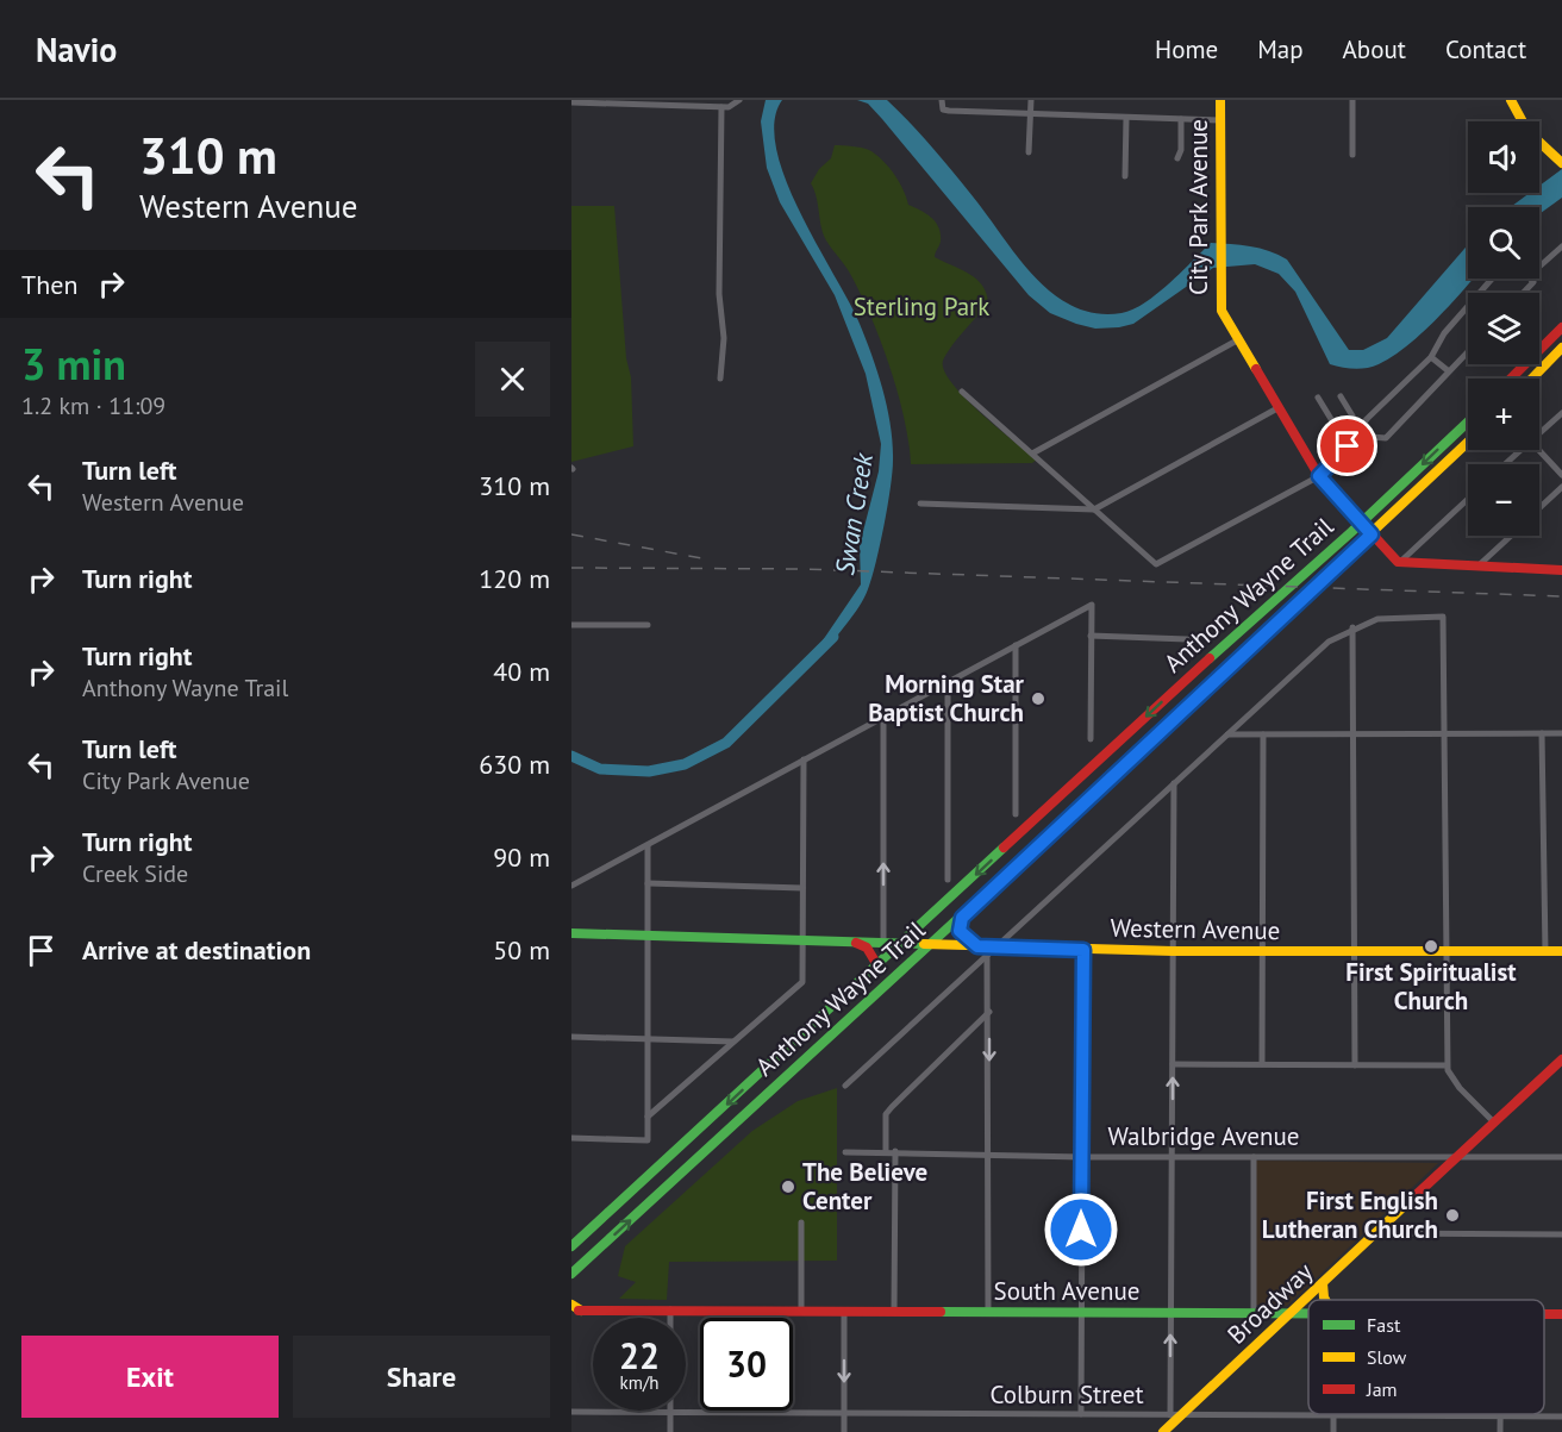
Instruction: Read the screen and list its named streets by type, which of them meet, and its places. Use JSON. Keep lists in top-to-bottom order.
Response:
{
  "streets": {
    "main road": [
      "City Park Avenue",
      "Anthony Wayne Trail",
      "Western Avenue",
      "South Avenue",
      "Broadway"
    ],
    "street": ["Walbridge Avenue", "Colburn Street"]
  },
  "crossings": [
    ["City Park Avenue", "Anthony Wayne Trail"],
    ["Anthony Wayne Trail", "Western Avenue"],
    ["Walbridge Avenue", "Broadway"],
    ["South Avenue", "Broadway"],
    ["Broadway", "Colburn Street"]
  ],
  "water": ["Swan Creek"],
  "parks": ["Sterling Park"],
  "places": [
    "Morning Star Baptist Church",
    "First Spiritualist Church",
    "The Believe Center",
    "First English Lutheran Church"
  ],
  "legend": ["Fast", "Slow", "Jam"],
  "page": {
    "header": "Navio",
    "nav": [
      "Home",
      "Map",
      "About",
      "Contact"
    ],
    "turn": ["310 m", "Western Avenue"],
    "map_buttons": ["+", "−"],
    "then": "Then",
    "heading": ["3 min", "1.2 km · 11:09"],
    "list": [
      {
        "name": "Turn left",
        "note": "Western Avenue",
        "value": "310 m"
      },
      {
        "name": "Turn right",
        "value": "120 m"
      },
      {
        "name": "Turn right",
        "note": "Anthony Wayne Trail",
        "value": "40 m"
      },
      {
        "name": "Turn left",
        "note": "City Park Avenue",
        "value": "630 m"
      },
      {
        "name": "Turn right",
        "note": "Creek Side",
        "value": "90 m"
      },
      {
        "name": "Arrive at destination",
        "value": "50 m"
      }
    ],
    "speed": "22 km/h",
    "limit": "30",
    "buttons": ["Exit", "Share"]
  }
}
